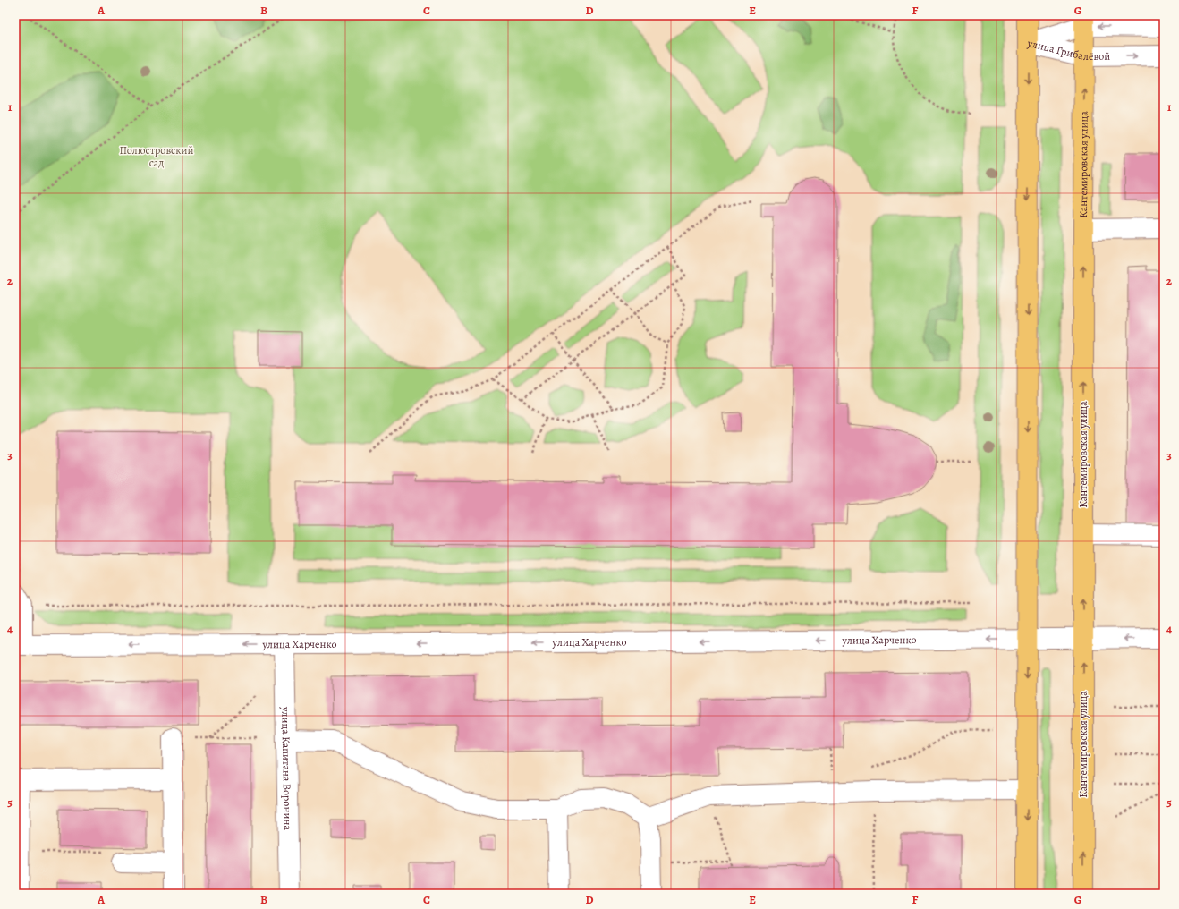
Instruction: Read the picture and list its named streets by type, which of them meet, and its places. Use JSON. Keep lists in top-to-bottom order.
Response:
{
  "streets": {
    "main road": ["Кантемировская улица"],
    "street": ["улица Грибалёвой", "улица Харченко", "улица Капитана Воронина"]
  },
  "crossings": [
    ["улица Грибалёвой", "Кантемировская улица"],
    ["Кантемировская улица", "улица Харченко"],
    ["улица Харченко", "улица Капитана Воронина"]
  ],
  "parks": ["Полюстровский сад"],
  "grid": {
    "columns": [
      "A",
      "B",
      "C",
      "D",
      "E",
      "F",
      "G"
    ],
    "rows": [
      "1",
      "2",
      "3",
      "4",
      "5"
    ]
  }
}
